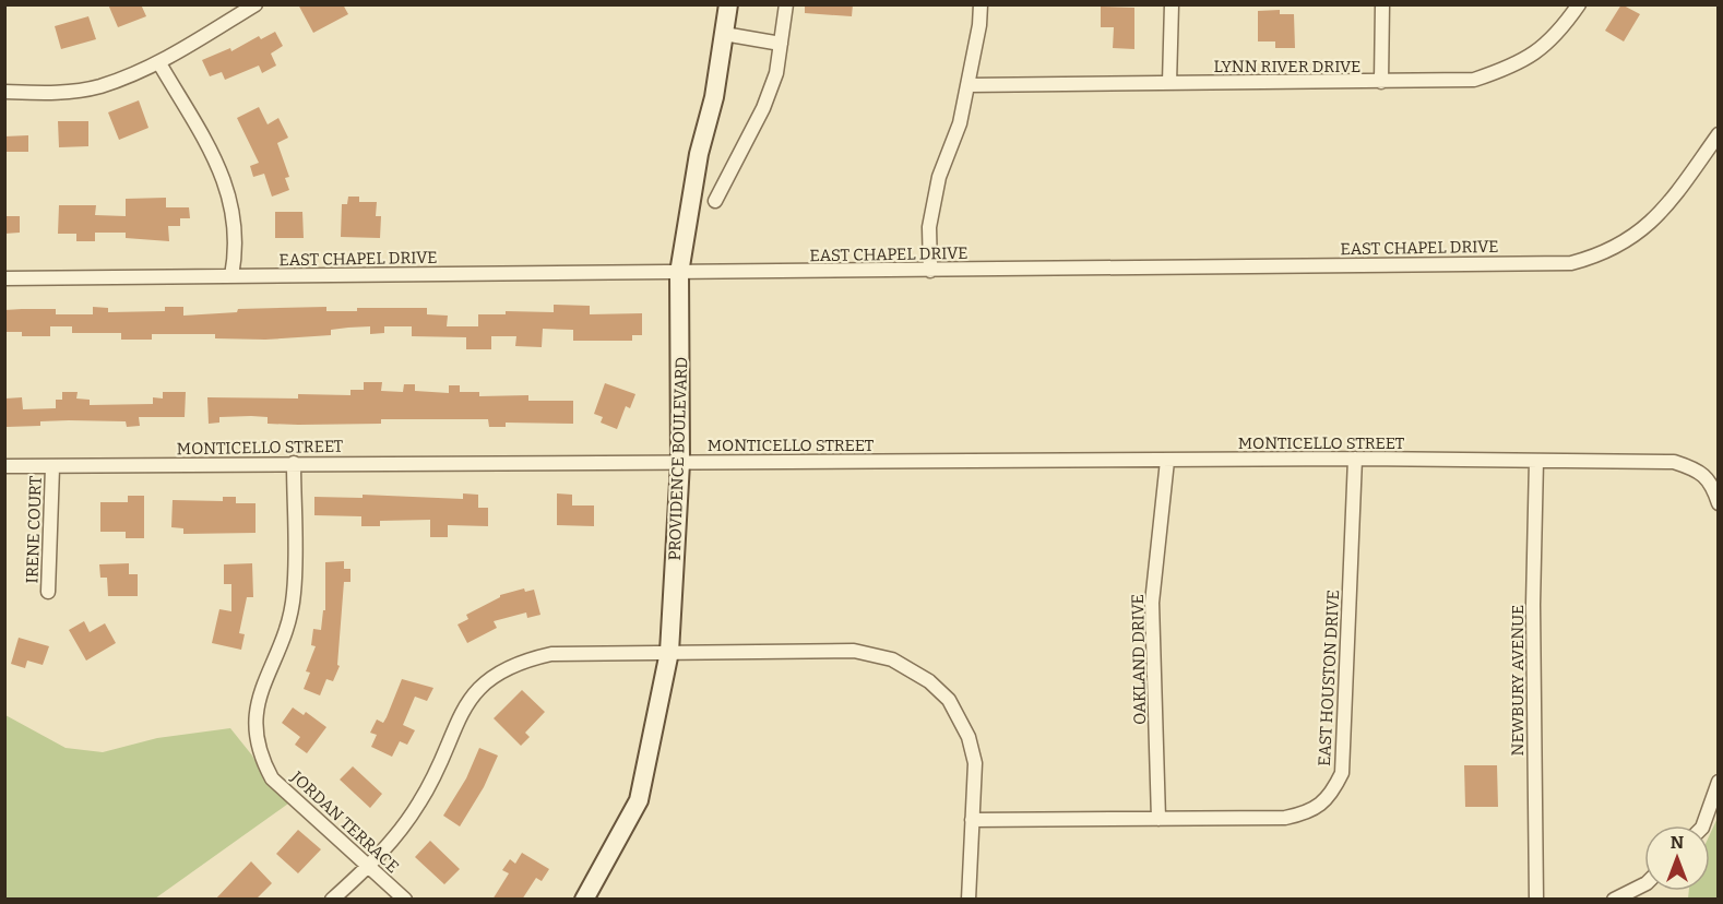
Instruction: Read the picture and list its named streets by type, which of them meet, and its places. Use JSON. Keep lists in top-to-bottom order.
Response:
{
  "streets": {
    "main road": ["PROVIDENCE BOULEVARD"],
    "street": [
      "LYNN RIVER DRIVE",
      "EAST CHAPEL DRIVE",
      "MONTICELLO STREET",
      "IRENE COURT",
      "OAKLAND DRIVE",
      "EAST HOUSTON DRIVE",
      "NEWBURY AVENUE",
      "JORDAN TERRACE"
    ]
  },
  "crossings": [
    ["EAST CHAPEL DRIVE", "PROVIDENCE BOULEVARD"],
    ["MONTICELLO STREET", "PROVIDENCE BOULEVARD"],
    ["MONTICELLO STREET", "IRENE COURT"],
    ["MONTICELLO STREET", "OAKLAND DRIVE"],
    ["MONTICELLO STREET", "EAST HOUSTON DRIVE"],
    ["MONTICELLO STREET", "NEWBURY AVENUE"],
    ["MONTICELLO STREET", "JORDAN TERRACE"],
    ["OAKLAND DRIVE", "EAST HOUSTON DRIVE"]
  ],
  "north": "top"
}
